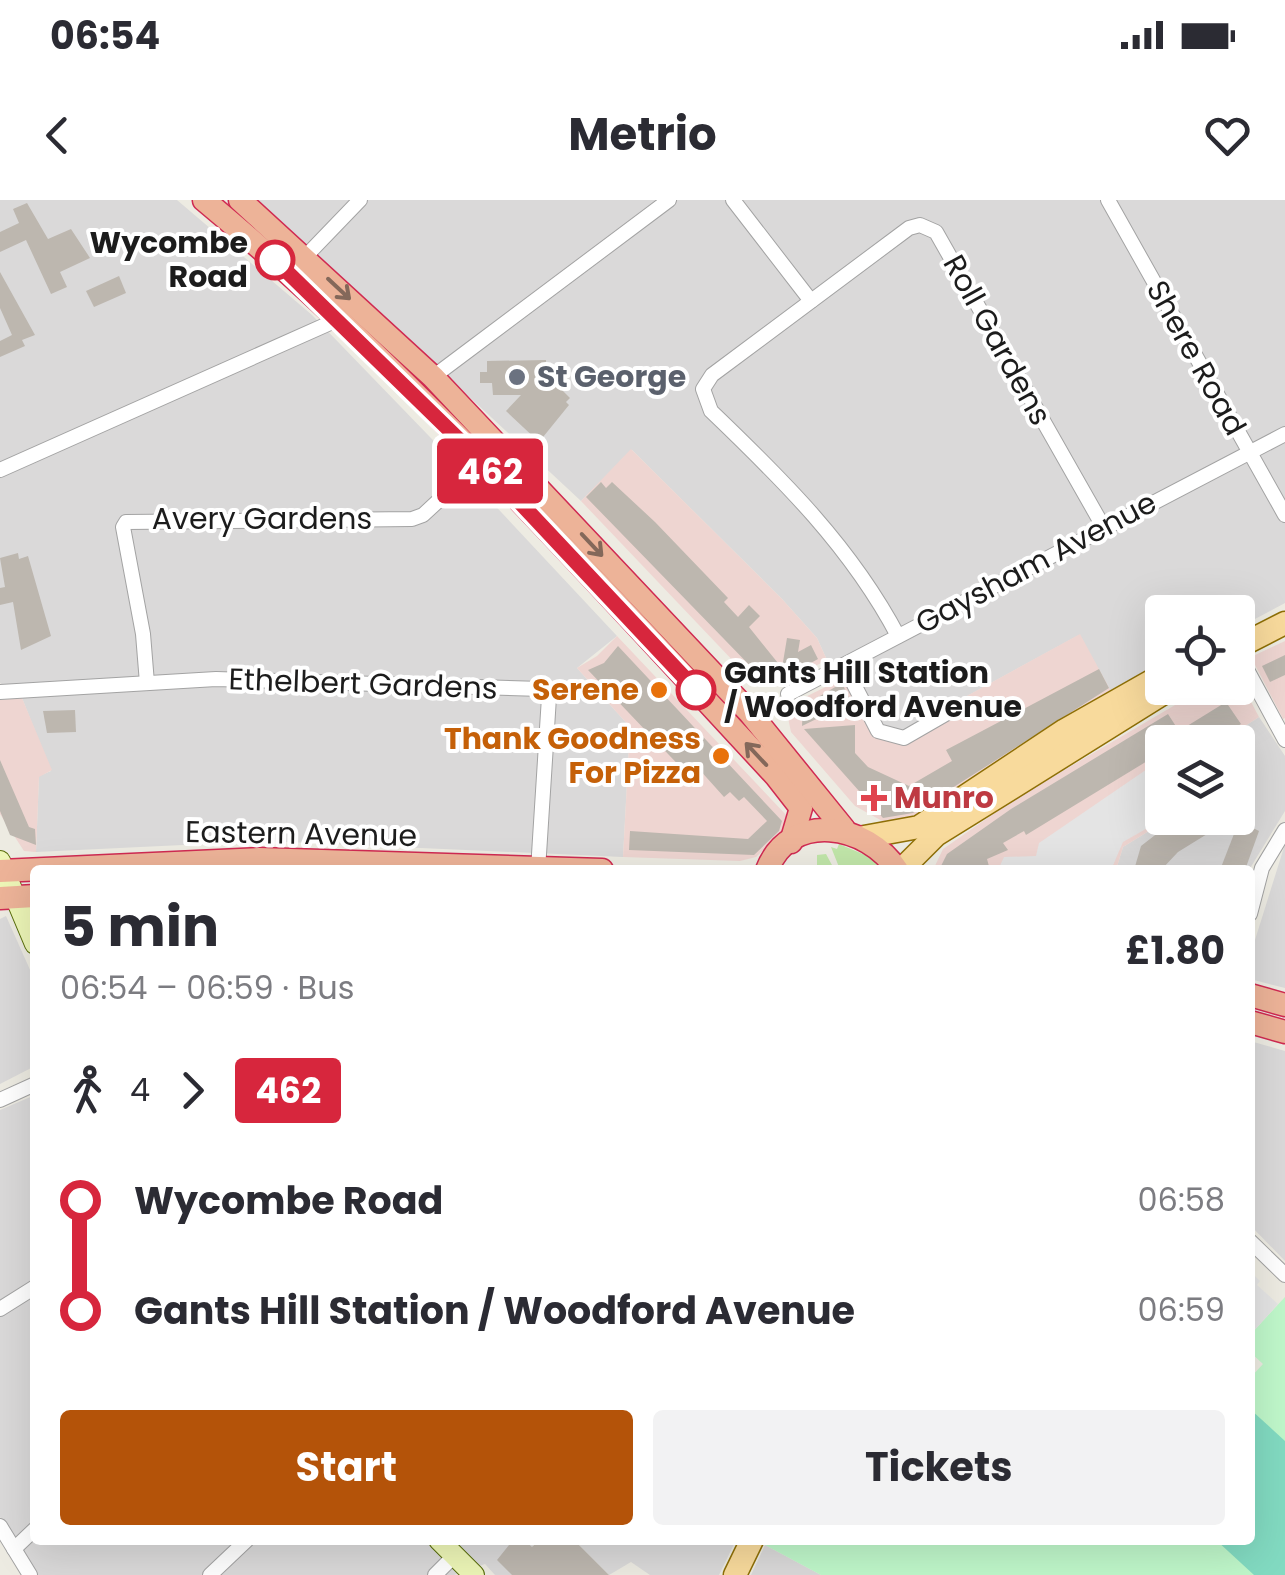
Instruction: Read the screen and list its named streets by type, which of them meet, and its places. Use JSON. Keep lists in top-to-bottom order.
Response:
{
  "streets": {
    "highway": ["Eastern Avenue"],
    "street": [
      "Roll Gardens",
      "Shere Road",
      "Avery Gardens",
      "Gaysham Avenue",
      "Ethelbert Gardens"
    ]
  },
  "crossings": [
    ["Roll Gardens", "Gaysham Avenue"],
    ["Shere Road", "Gaysham Avenue"],
    ["Avery Gardens", "Ethelbert Gardens"]
  ],
  "places": {
    "other": [
      "Wycombe Road",
      "St George",
      "Serene",
      "Gants Hill Station / Woodford Avenue",
      "Thank Goodness For Pizza"
    ],
    "health": ["Munro"]
  },
  "lines": ["bus line 462"],
  "page": {
    "status": "06:54",
    "header": "Metrio",
    "on_map": "462",
    "heading": ["5 min", "06:54 – 06:59 · Bus", "£1.80"],
    "legs": ["4", "462"],
    "list": [
      {
        "name": "Wycombe Road",
        "value": "06:58"
      },
      {
        "name": "Gants Hill Station / Woodford Avenue",
        "value": "06:59"
      }
    ],
    "buttons": ["Start", "Tickets"]
  }
}
